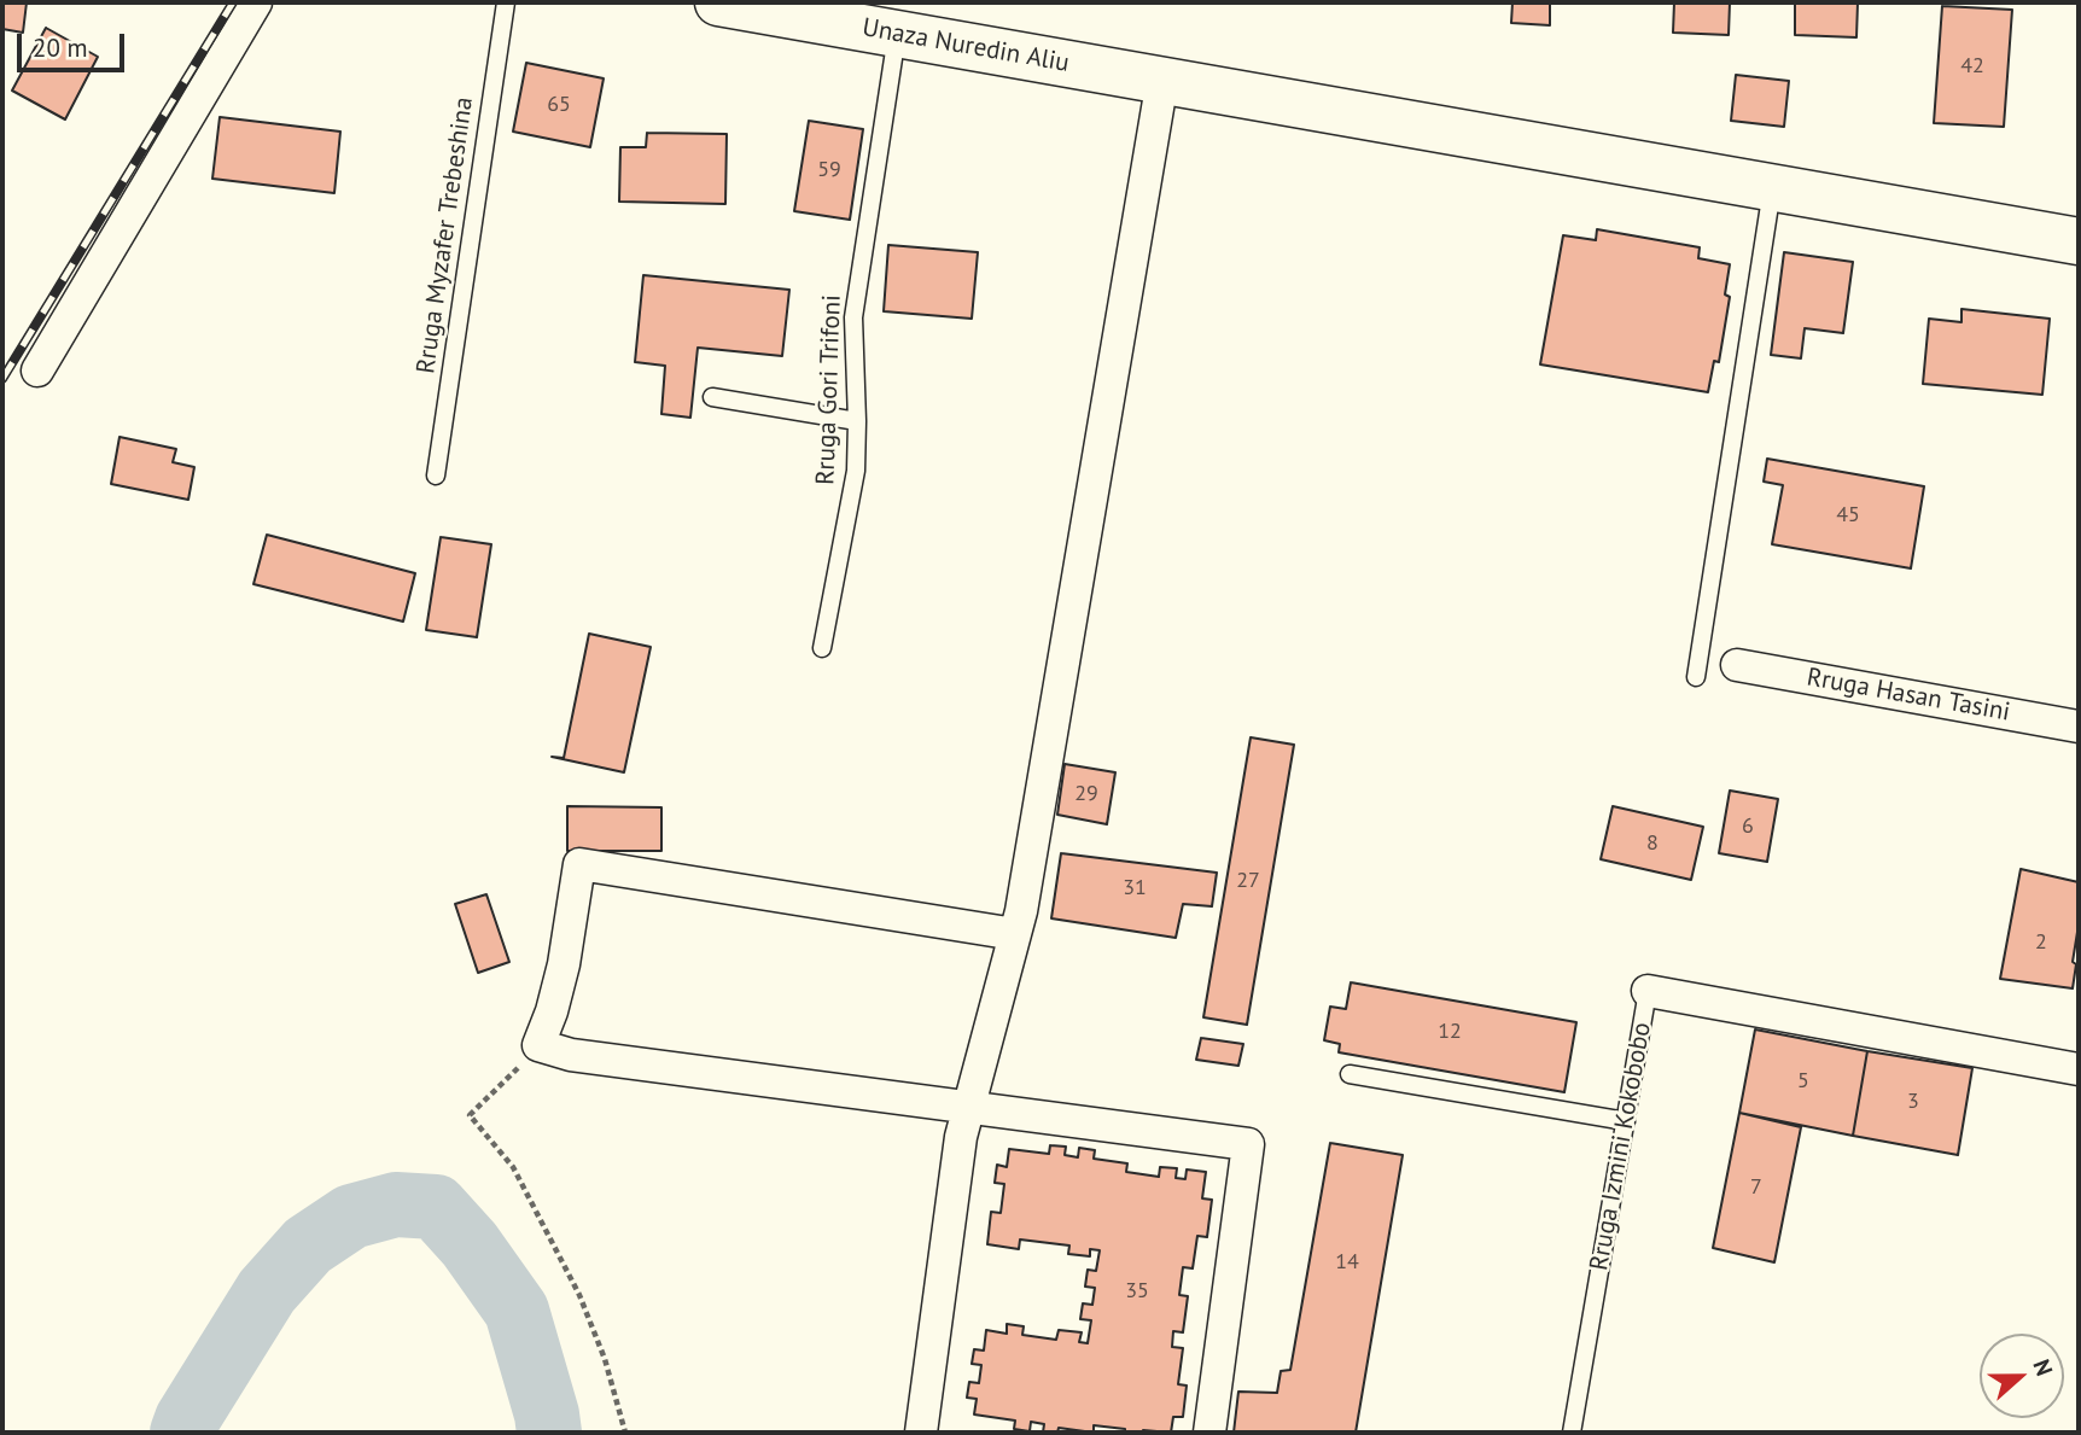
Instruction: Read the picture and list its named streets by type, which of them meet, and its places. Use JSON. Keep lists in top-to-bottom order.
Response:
{
  "streets": {
    "main road": ["Unaza Nuredin Aliu"],
    "street": ["Rruga Hasan Tasini", "Rruga Izmini Kokobobo"],
    "lane": ["Rruga Myzafer Trebeshina", "Rruga Gori Trifoni"]
  },
  "crossings": [
    ["Unaza Nuredin Aliu", "Rruga Gori Trifoni"]
  ],
  "house_numbers": [
    "42",
    "65",
    "59",
    "45",
    "29",
    "6",
    "8",
    "27",
    "31",
    "2",
    "12",
    "5",
    "3",
    "7",
    "14",
    "35"
  ],
  "scale_bar": "20 m",
  "north": "right"
}
